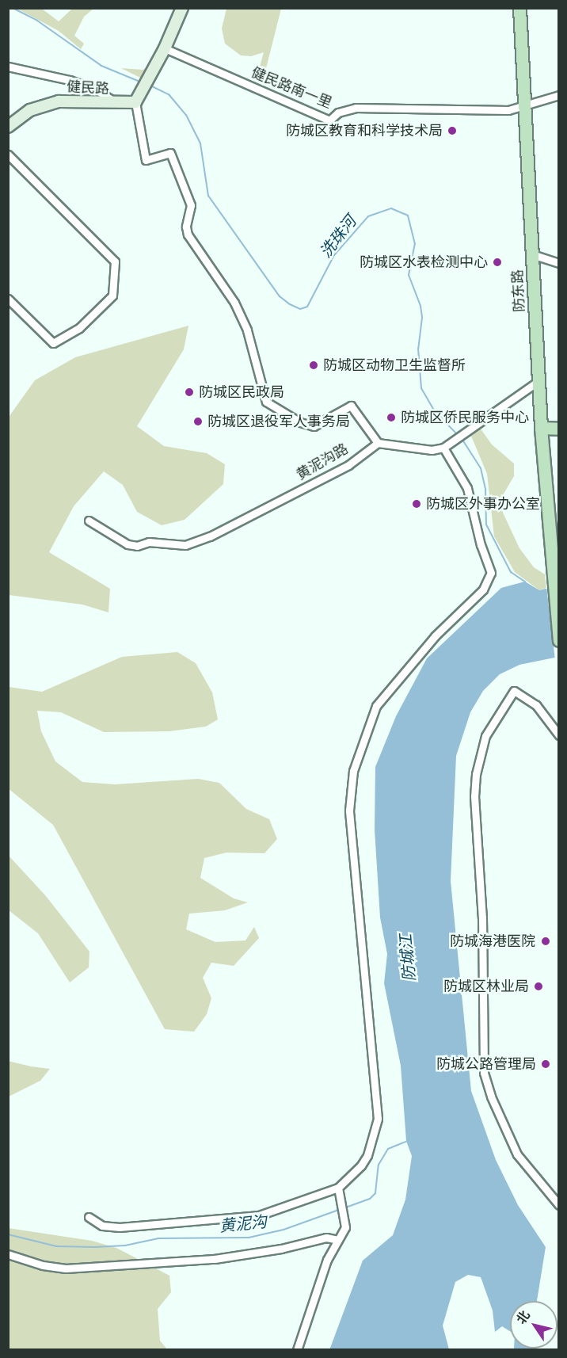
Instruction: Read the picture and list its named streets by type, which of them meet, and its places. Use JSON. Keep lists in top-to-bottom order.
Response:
{
  "streets": {
    "main road": ["防东路"],
    "street": ["健民路", "健民路南一里", "黄泥沟路"]
  },
  "crossings": [
    ["健民路南一里", "防东路"]
  ],
  "water": ["洗珠河", "防城江", "黄泥沟"],
  "places": [
    "防城区教育和科学技术局",
    "防城区水表检测中心",
    "防城区动物卫生监督所",
    "防城区民政局",
    "防城区侨民服务中心",
    "防城区退役军人事务局",
    "防城区外事办公室",
    "防城海港医院",
    "防城区林业局",
    "防城公路管理局"
  ],
  "north": "top left"
}
